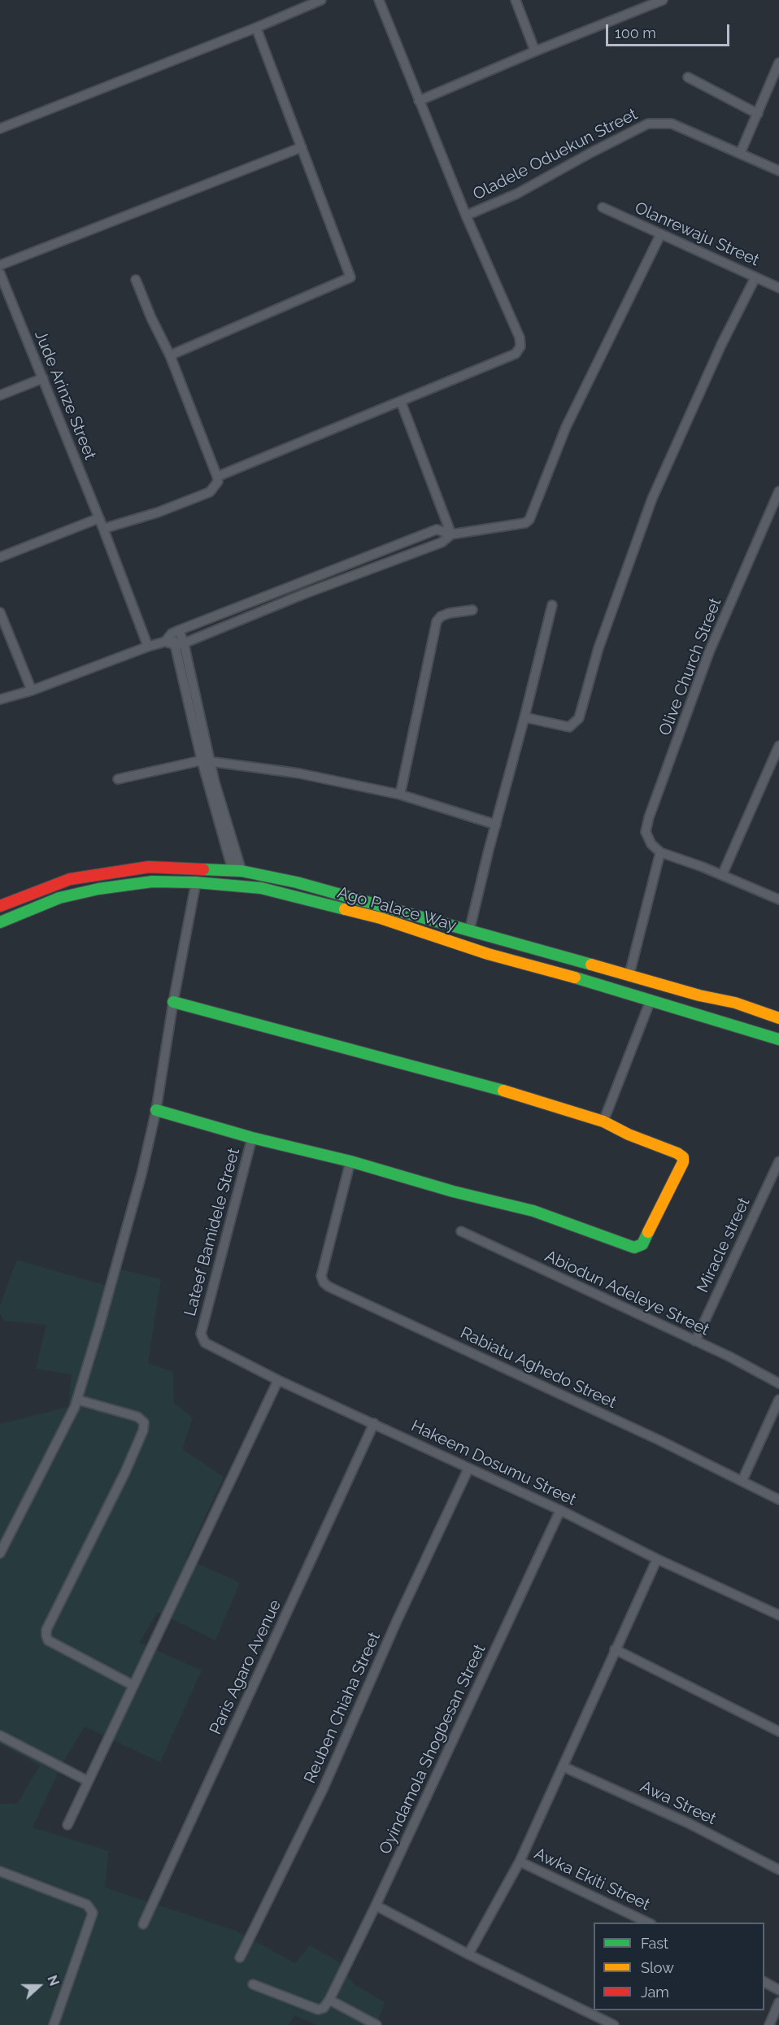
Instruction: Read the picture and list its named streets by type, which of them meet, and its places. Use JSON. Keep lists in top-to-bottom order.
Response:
{
  "streets": {
    "main road": ["Ago Palace Way"],
    "street": [
      "Oladele Oduekun Street",
      "Olanrewaju Street",
      "Jude Arinze Street",
      "Olive Church Street",
      "Lateef Bamidele Street",
      "Miracle street",
      "Abiodun Adeleye Street",
      "Rabiatu Aghedo Street",
      "Hakeem Dosumu Street",
      "Paris Agaro Avenue",
      "Reuben Chiaha Street",
      "Oyindamola Shogbesan Street",
      "Awa Street",
      "Awka Ekiti Street"
    ]
  },
  "crossings": [
    ["Lateef Bamidele Street", "Hakeem Dosumu Street"],
    ["Miracle street", "Abiodun Adeleye Street"],
    ["Hakeem Dosumu Street", "Paris Agaro Avenue"],
    ["Hakeem Dosumu Street", "Reuben Chiaha Street"],
    ["Hakeem Dosumu Street", "Oyindamola Shogbesan Street"]
  ],
  "legend": ["Fast", "Slow", "Jam"],
  "scale_bar": "100 m",
  "north": "right"
}
